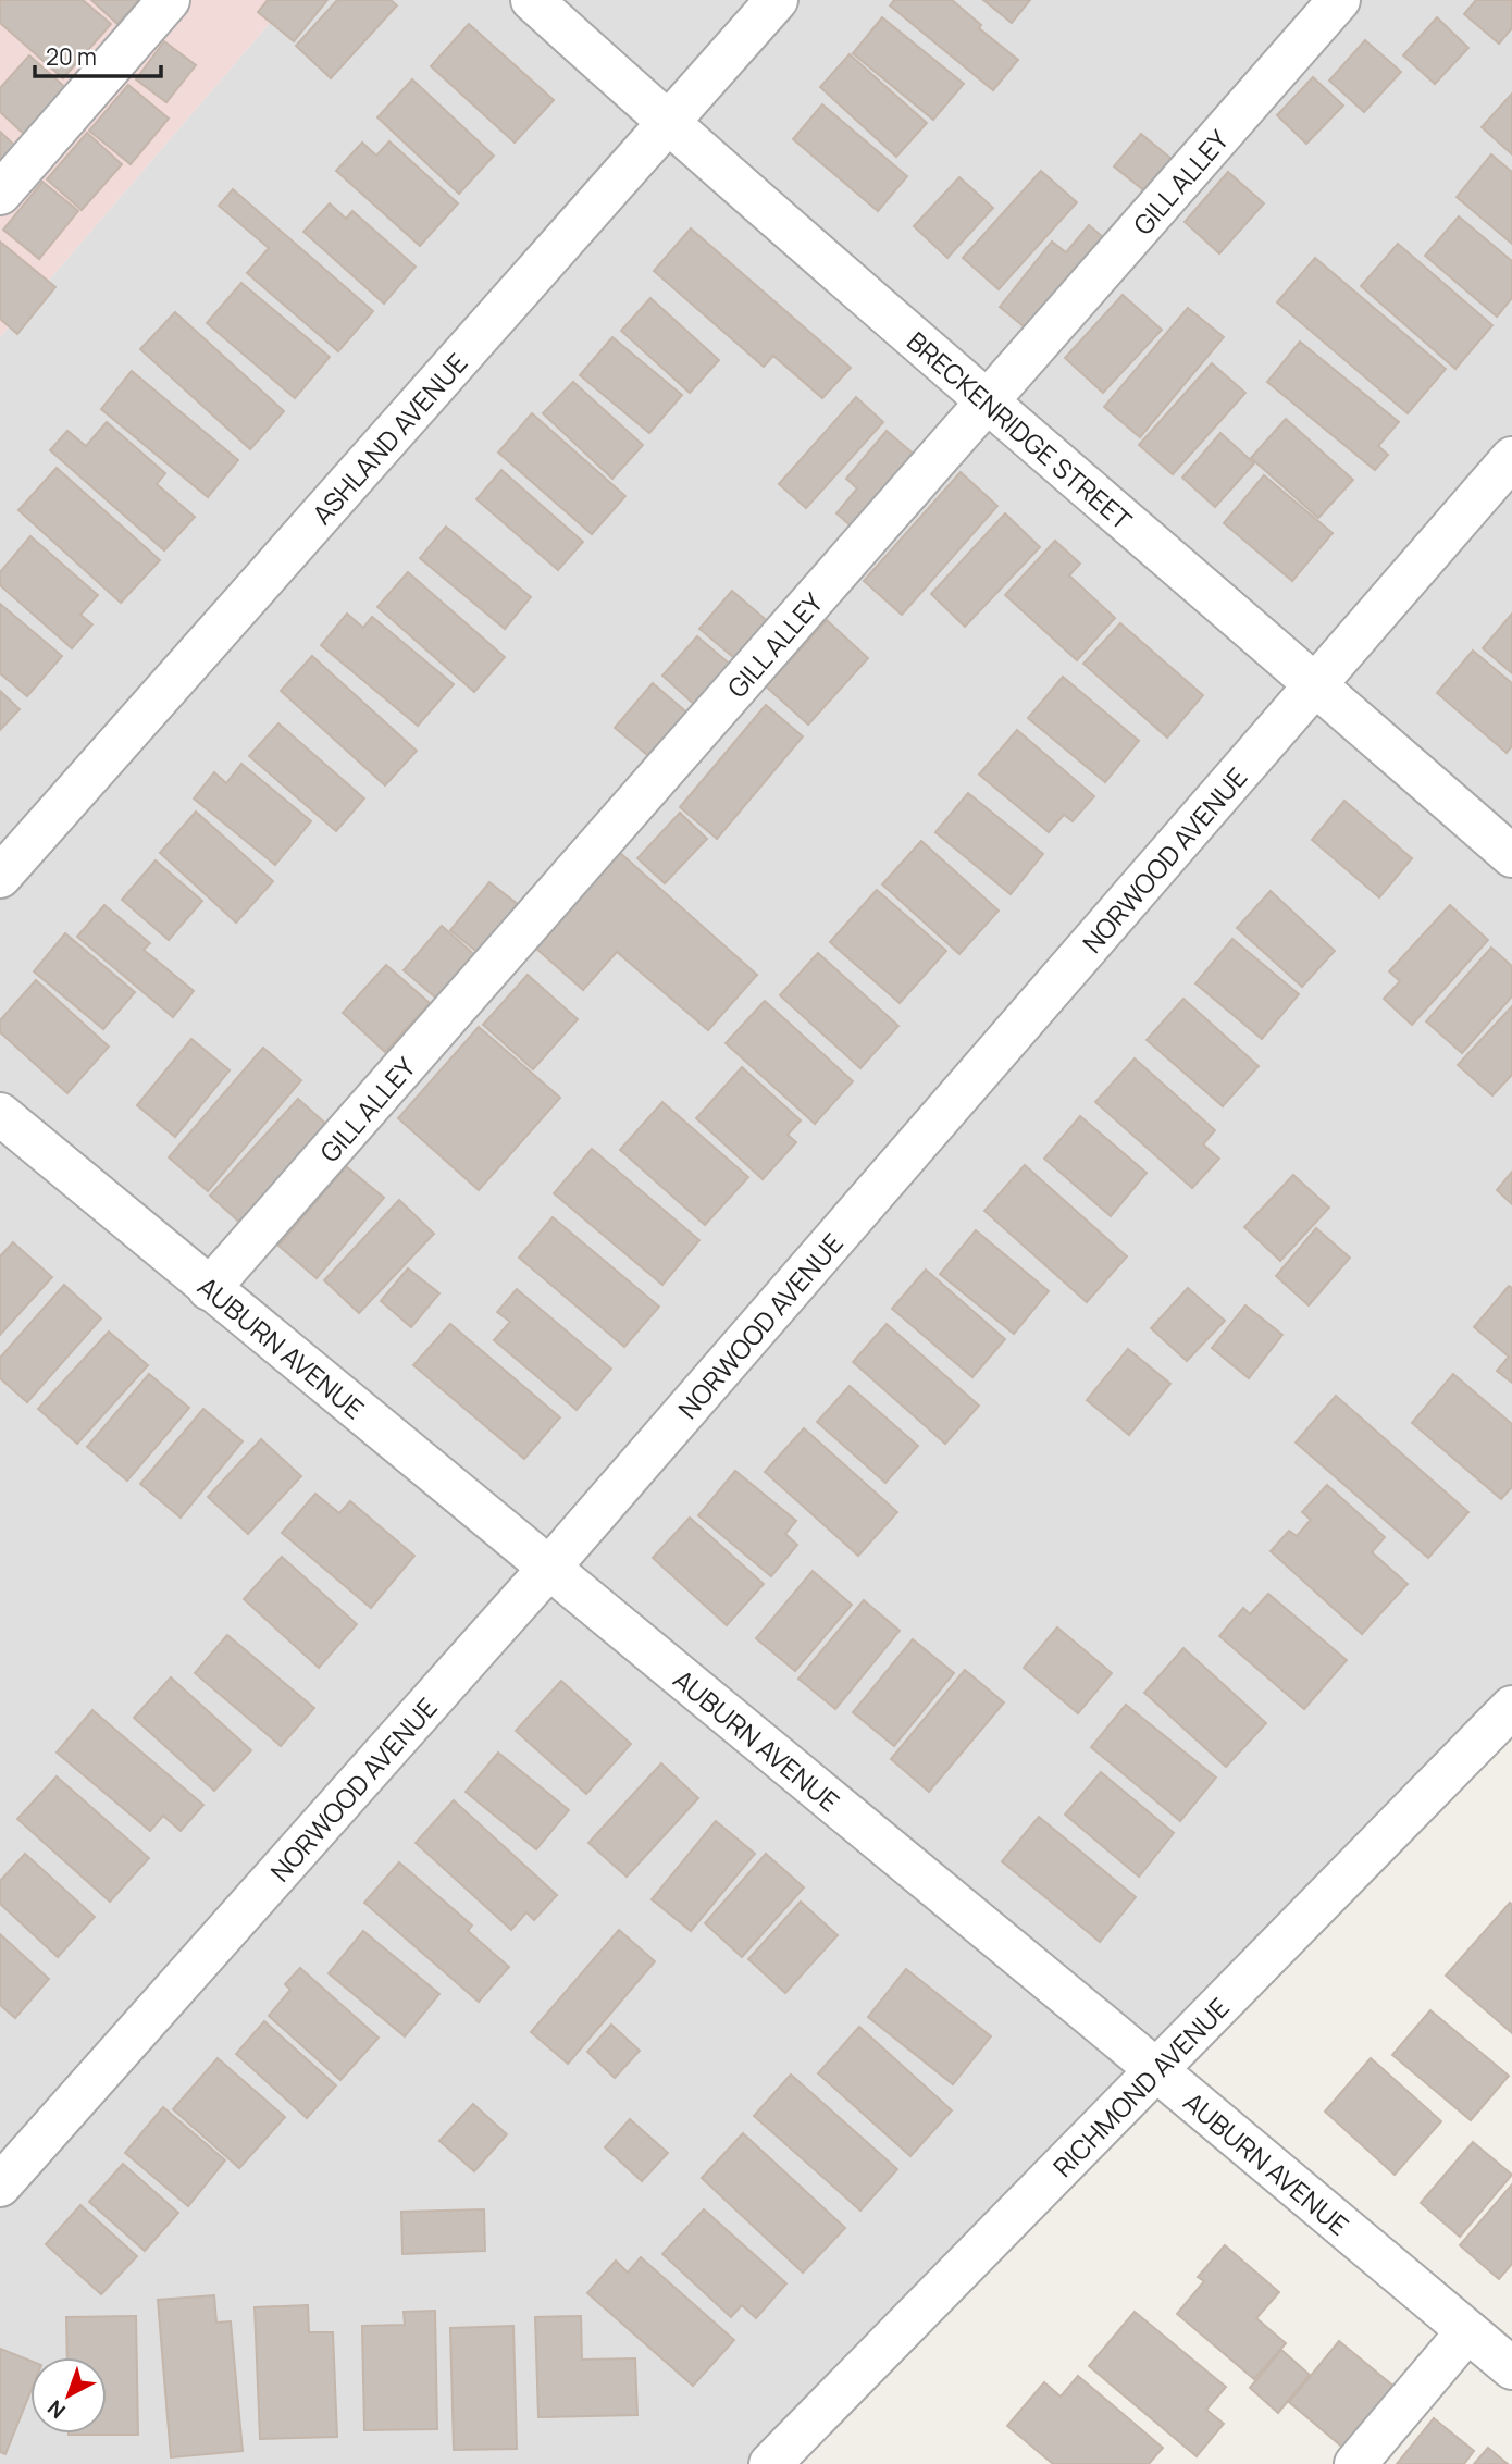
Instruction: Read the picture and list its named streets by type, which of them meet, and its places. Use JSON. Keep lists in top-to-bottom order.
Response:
{
  "streets": {
    "street": [
      "GILL ALLEY",
      "BRECKENRIDGE STREET",
      "ASHLAND AVENUE",
      "NORWOOD AVENUE",
      "AUBURN AVENUE",
      "RICHMOND AVENUE"
    ]
  },
  "crossings": [
    ["GILL ALLEY", "BRECKENRIDGE STREET"],
    ["GILL ALLEY", "AUBURN AVENUE"],
    ["BRECKENRIDGE STREET", "ASHLAND AVENUE"],
    ["BRECKENRIDGE STREET", "NORWOOD AVENUE"],
    ["NORWOOD AVENUE", "AUBURN AVENUE"],
    ["AUBURN AVENUE", "RICHMOND AVENUE"]
  ],
  "scale_bar": "20 m",
  "north": "bottom left"
}
